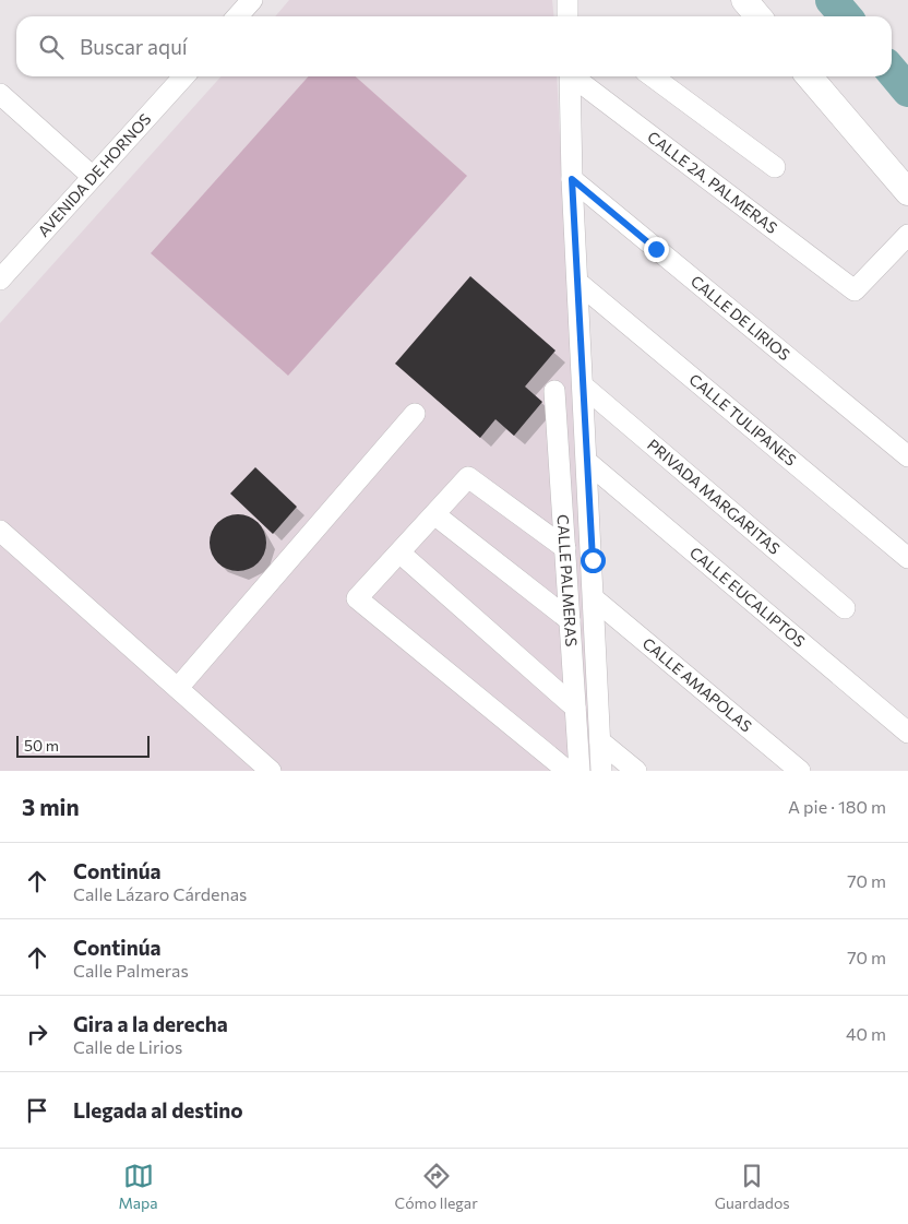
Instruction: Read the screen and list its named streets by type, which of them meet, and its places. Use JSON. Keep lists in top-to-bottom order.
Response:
{
  "streets": {
    "street": [
      "AVENIDA DE HORNOS",
      "CALLE 2A. PALMERAS",
      "CALLE DE LIRIOS",
      "CALLE TULIPANES",
      "PRIVADA MARGARITAS",
      "CALLE PALMERAS",
      "CALLE EUCALIPTOS",
      "CALLE AMAPOLAS"
    ]
  },
  "scale_bar": "50 m",
  "page": {
    "search": "Buscar aquí",
    "scale": "50 m",
    "heading": ["3 min", "A pie · 180 m"],
    "list": [
      ["Continúa", "Calle Lázaro Cárdenas", "70 m"],
      ["Continúa", "Calle Palmeras", "70 m"],
      ["Gira a la derecha", "Calle de Lirios", "40 m"],
      "Llegada al destino"
    ],
    "nav": ["Mapa", "Cómo llegar", "Guardados"]
  }
}
